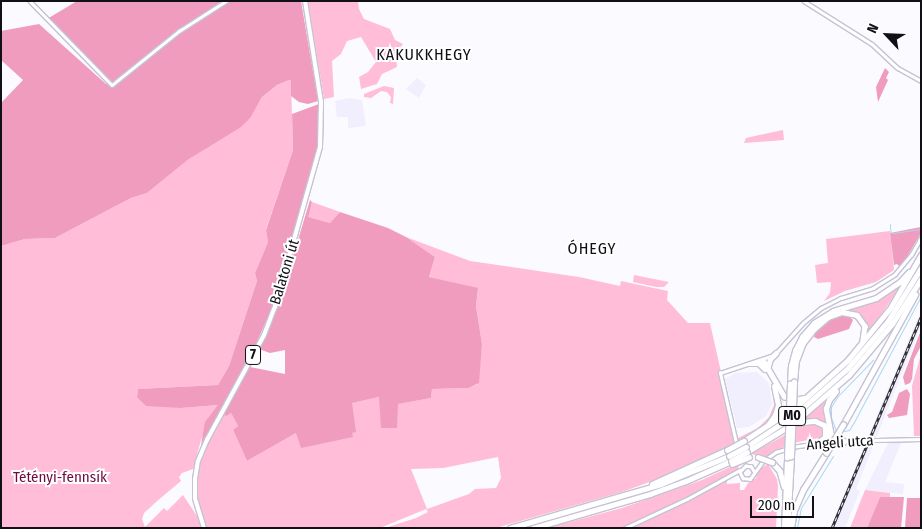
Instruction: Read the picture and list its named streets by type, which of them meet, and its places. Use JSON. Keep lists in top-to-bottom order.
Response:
{
  "streets": {
    "highway": ["M0"],
    "main road": ["Balatoni út", "7"],
    "street": ["Angeli utca"]
  },
  "districts": ["KAKUKKHEGY", "ÓHEGY"],
  "parks": ["Tétényi-fennsík"],
  "scale_bar": "200 m",
  "north": "top left"
}
